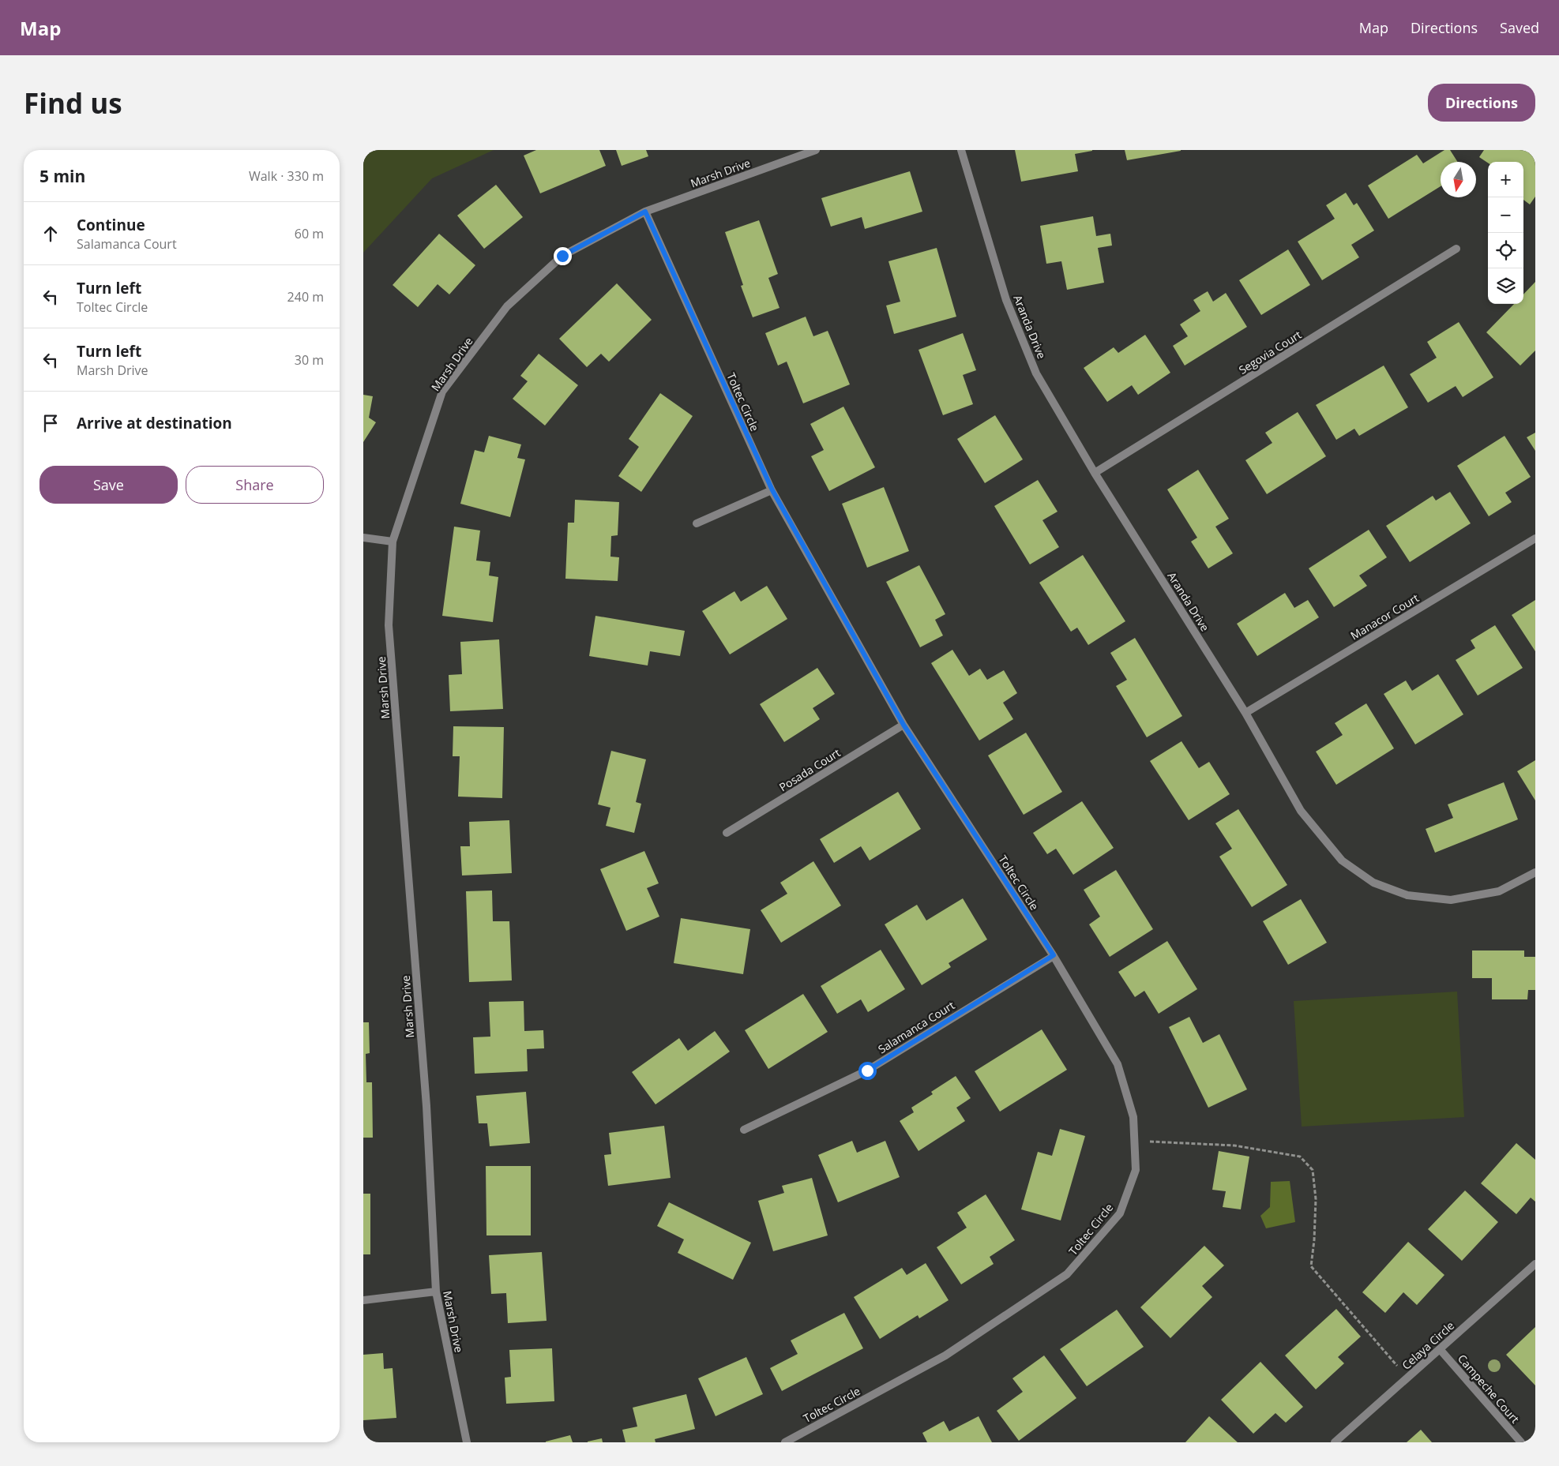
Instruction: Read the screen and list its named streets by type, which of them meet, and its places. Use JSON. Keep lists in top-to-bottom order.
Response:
{
  "streets": {
    "street": [
      "Marsh Drive",
      "Aranda Drive",
      "Segovia Court",
      "Toltec Circle",
      "Manacor Court",
      "Posada Court",
      "Salamanca Court",
      "Celaya Circle",
      "Campeche Court"
    ]
  },
  "crossings": [
    ["Marsh Drive", "Toltec Circle"],
    ["Aranda Drive", "Segovia Court"],
    ["Aranda Drive", "Manacor Court"],
    ["Toltec Circle", "Posada Court"],
    ["Toltec Circle", "Salamanca Court"],
    ["Celaya Circle", "Campeche Court"]
  ],
  "north": "bottom",
  "page": {
    "header": "Map",
    "nav": ["Map", "Directions", "Saved"],
    "buttons": [
      "Directions",
      ["Save", "Share"]
    ],
    "title": "Find us",
    "heading": ["5 min", "Walk · 330 m"],
    "map_buttons": ["+", "−"],
    "list": [
      ["Continue", "Salamanca Court", "60 m"],
      ["Turn left", "Toltec Circle", "240 m"],
      ["Turn left", "Marsh Drive", "30 m"],
      "Arrive at destination"
    ]
  }
}
